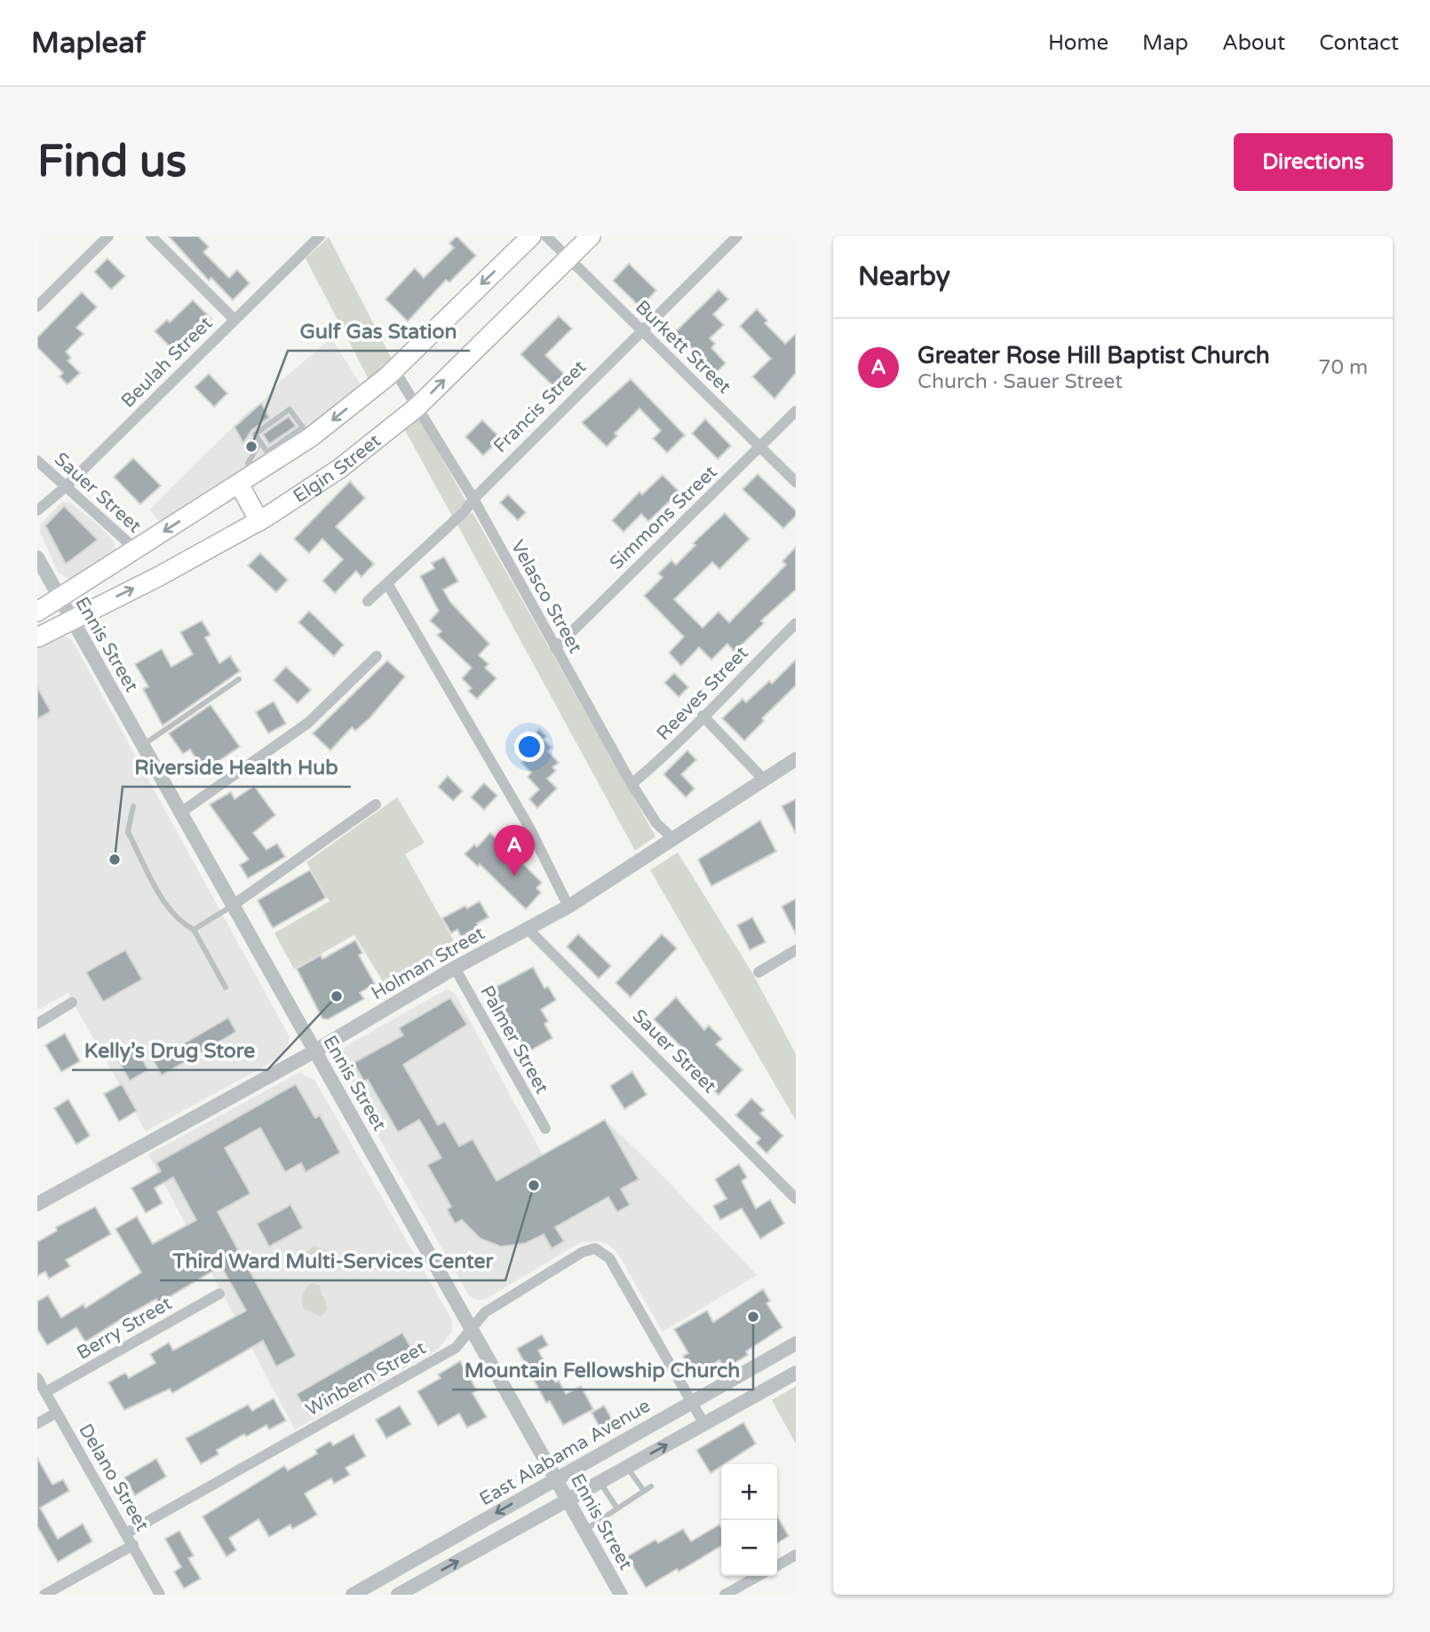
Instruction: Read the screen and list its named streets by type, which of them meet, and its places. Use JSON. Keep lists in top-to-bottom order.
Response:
{
  "streets": {
    "main road": ["Elgin Street"],
    "street": [
      "Burkett Street",
      "Beulah Street",
      "Francis Street",
      "Sauer Street",
      "Simmons Street",
      "Velasco Street",
      "Ennis Street",
      "Reeves Street",
      "Holman Street",
      "Palmer Street",
      "Berry Street",
      "Winbern Street",
      "East Alabama Avenue",
      "Delano Street"
    ]
  },
  "crossings": [
    ["Burkett Street", "Francis Street"],
    ["Burkett Street", "Elgin Street"],
    ["Burkett Street", "Simmons Street"],
    ["Beulah Street", "Sauer Street"],
    ["Francis Street", "Velasco Street"],
    ["Elgin Street", "Velasco Street"],
    ["Elgin Street", "Ennis Street"],
    ["Sauer Street", "Holman Street"],
    ["Simmons Street", "Velasco Street"],
    ["Velasco Street", "Reeves Street"],
    ["Velasco Street", "Holman Street"],
    ["Ennis Street", "Holman Street"],
    ["Ennis Street", "Winbern Street"],
    ["Ennis Street", "East Alabama Avenue"],
    ["Holman Street", "Palmer Street"],
    ["Berry Street", "Delano Street"],
    ["Winbern Street", "East Alabama Avenue"],
    ["Winbern Street", "Delano Street"]
  ],
  "places": [
    "Gulf Gas Station",
    "Riverside Health Hub",
    "Kelly’s Drug Store",
    "Third Ward Multi-Services Center",
    "Mountain Fellowship Church"
  ],
  "page": {
    "header": "Mapleaf",
    "nav": [
      "Home",
      "Map",
      "About",
      "Contact"
    ],
    "buttons": "Directions",
    "title": "Find us",
    "heading": "Nearby",
    "list": [
      {
        "mark": "A",
        "name": "Greater Rose Hill Baptist Church",
        "note": "Church · Sauer Street",
        "value": "70 m"
      }
    ],
    "pins": "A",
    "map_buttons": ["+", "−"]
  }
}
